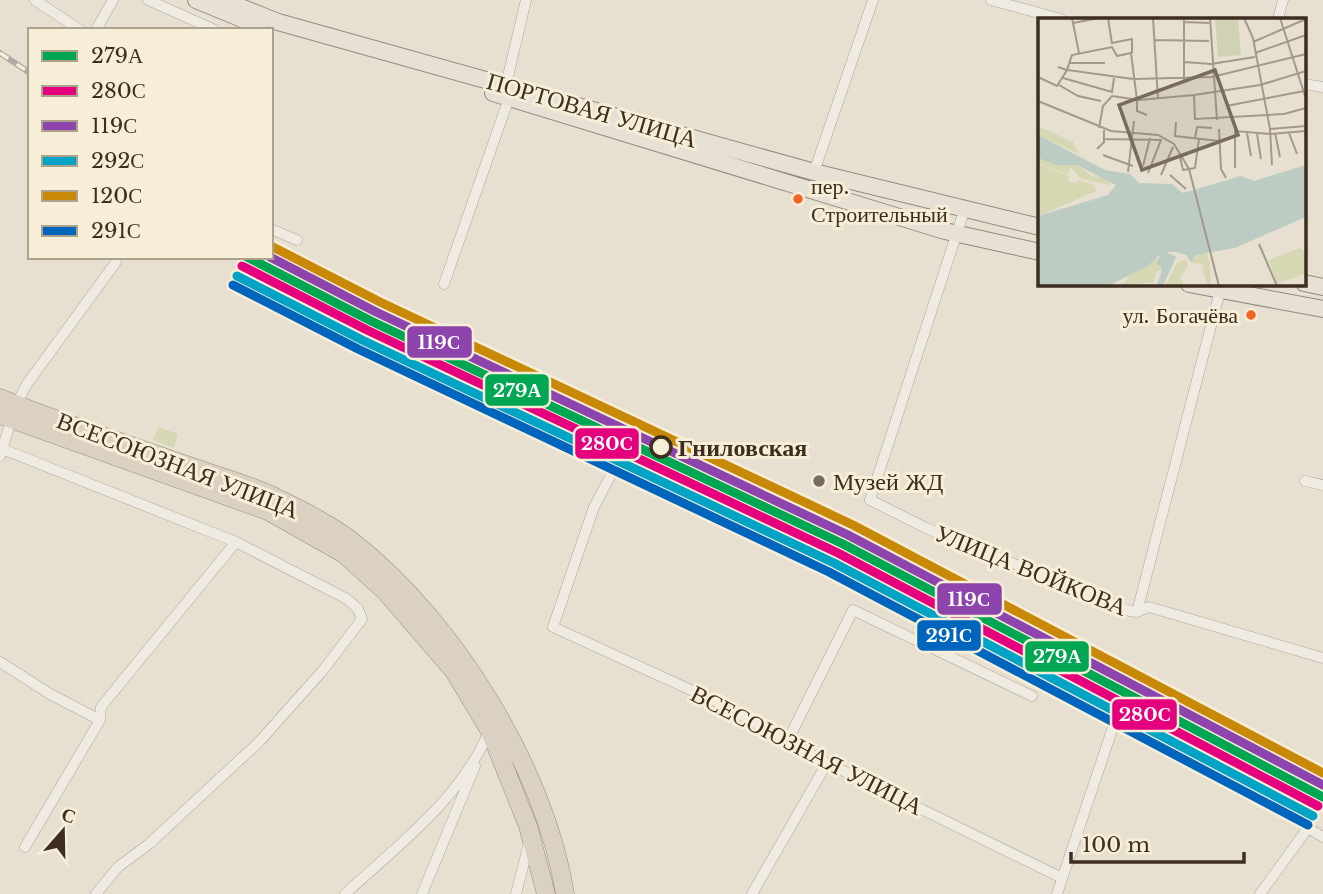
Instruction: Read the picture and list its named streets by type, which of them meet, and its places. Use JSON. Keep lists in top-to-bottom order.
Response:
{
  "streets": {
    "highway": ["ВСЕСОЮЗНАЯ УЛИЦА"],
    "main road": ["ПОРТОВАЯ УЛИЦА"],
    "street": ["УЛИЦА ВОЙКОВА"]
  },
  "crossings": [
    ["ПОРТОВАЯ УЛИЦА", "УЛИЦА ВОЙКОВА"]
  ],
  "places": [
    "пер. Строительный",
    "ул. Богачёва",
    "Гниловская",
    "Музей ЖД"
  ],
  "lines": [
    "transit line 120С",
    "transit line 119С",
    "transit line 279А",
    "transit line 280С",
    "transit line 292С",
    "transit line 291С"
  ],
  "legend": [
    "279А",
    "280С",
    "119С",
    "292С",
    "120С",
    "291С"
  ],
  "scale_bar": "100 m",
  "north": "top"
}
